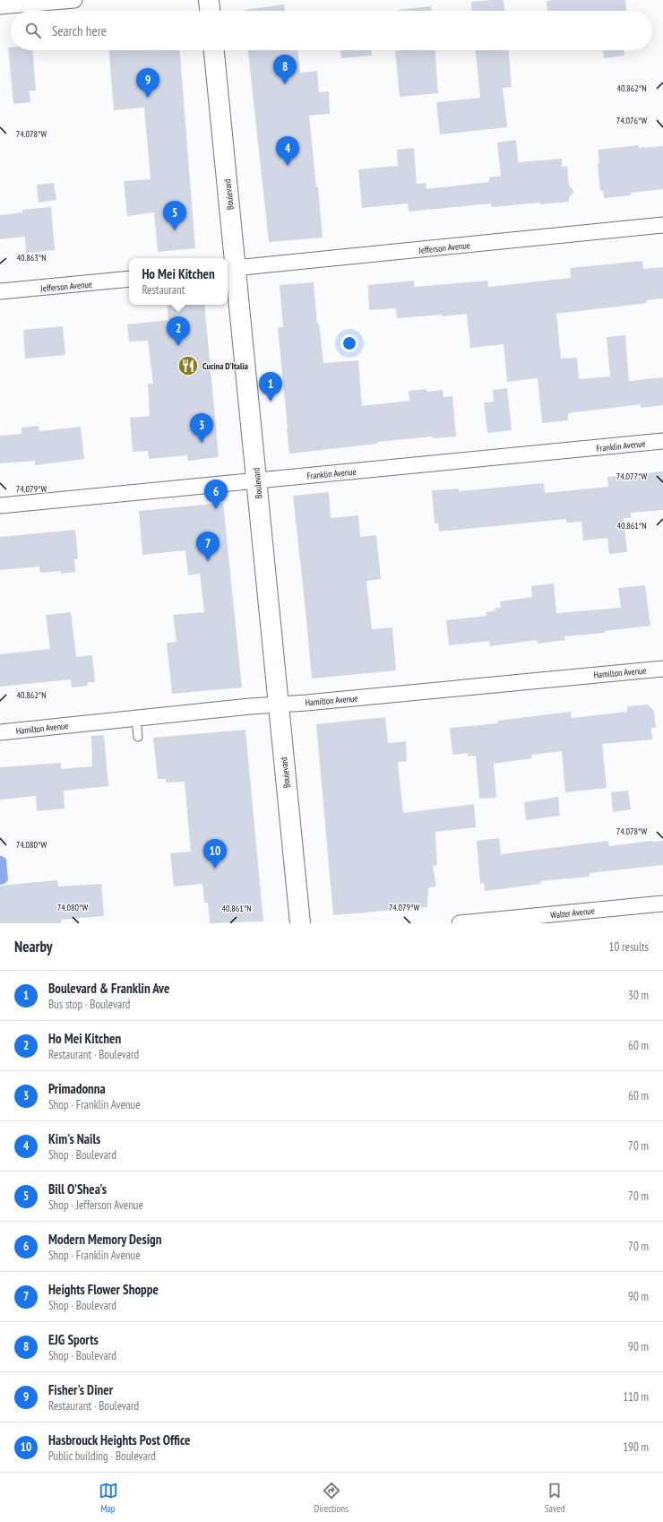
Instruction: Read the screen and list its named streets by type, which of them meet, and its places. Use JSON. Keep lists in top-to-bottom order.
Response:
{
  "streets": {
    "street": [
      "Boulevard",
      "Jefferson Avenue",
      "Franklin Avenue",
      "Hamilton Avenue",
      "Walter Avenue"
    ]
  },
  "crossings": [
    ["Boulevard", "Jefferson Avenue"],
    ["Boulevard", "Franklin Avenue"],
    ["Boulevard", "Hamilton Avenue"]
  ],
  "places": {
    "restaurant": ["Cucina D'Italia"]
  },
  "page": {
    "search": "Search here",
    "pins": [
      "8",
      "9",
      "4",
      "5",
      "2",
      "1",
      "3",
      "6",
      "7",
      "10"
    ],
    "popup": ["Ho Mei Kitchen", "Restaurant"],
    "heading": ["Nearby", "10 results"],
    "list": [
      {
        "mark": "1",
        "name": "Boulevard & Franklin Ave",
        "note": "Bus stop · Boulevard",
        "value": "30 m"
      },
      {
        "mark": "2",
        "name": "Ho Mei Kitchen",
        "note": "Restaurant · Boulevard",
        "value": "60 m"
      },
      {
        "mark": "3",
        "name": "Primadonna",
        "note": "Shop · Franklin Avenue",
        "value": "60 m"
      },
      {
        "mark": "4",
        "name": "Kim's Nails",
        "note": "Shop · Boulevard",
        "value": "70 m"
      },
      {
        "mark": "5",
        "name": "Bill O'Shea's",
        "note": "Shop · Jefferson Avenue",
        "value": "70 m"
      },
      {
        "mark": "6",
        "name": "Modern Memory Design",
        "note": "Shop · Franklin Avenue",
        "value": "70 m"
      },
      {
        "mark": "7",
        "name": "Heights Flower Shoppe",
        "note": "Shop · Boulevard",
        "value": "90 m"
      },
      {
        "mark": "8",
        "name": "EJG Sports",
        "note": "Shop · Boulevard",
        "value": "90 m"
      },
      {
        "mark": "9",
        "name": "Fisher's Diner",
        "note": "Restaurant · Boulevard",
        "value": "110 m"
      },
      {
        "mark": "10",
        "name": "Hasbrouck Heights Post Office",
        "note": "Public building · Boulevard",
        "value": "190 m"
      }
    ],
    "nav": ["Map", "Directions", "Saved"]
  },
  "coordinates": [
    "40.862°N",
    "74.076°W",
    "74.078°W",
    "40.863°N",
    "74.077°W",
    "74.079°W",
    "40.861°N",
    "74.080°W"
  ]
}
